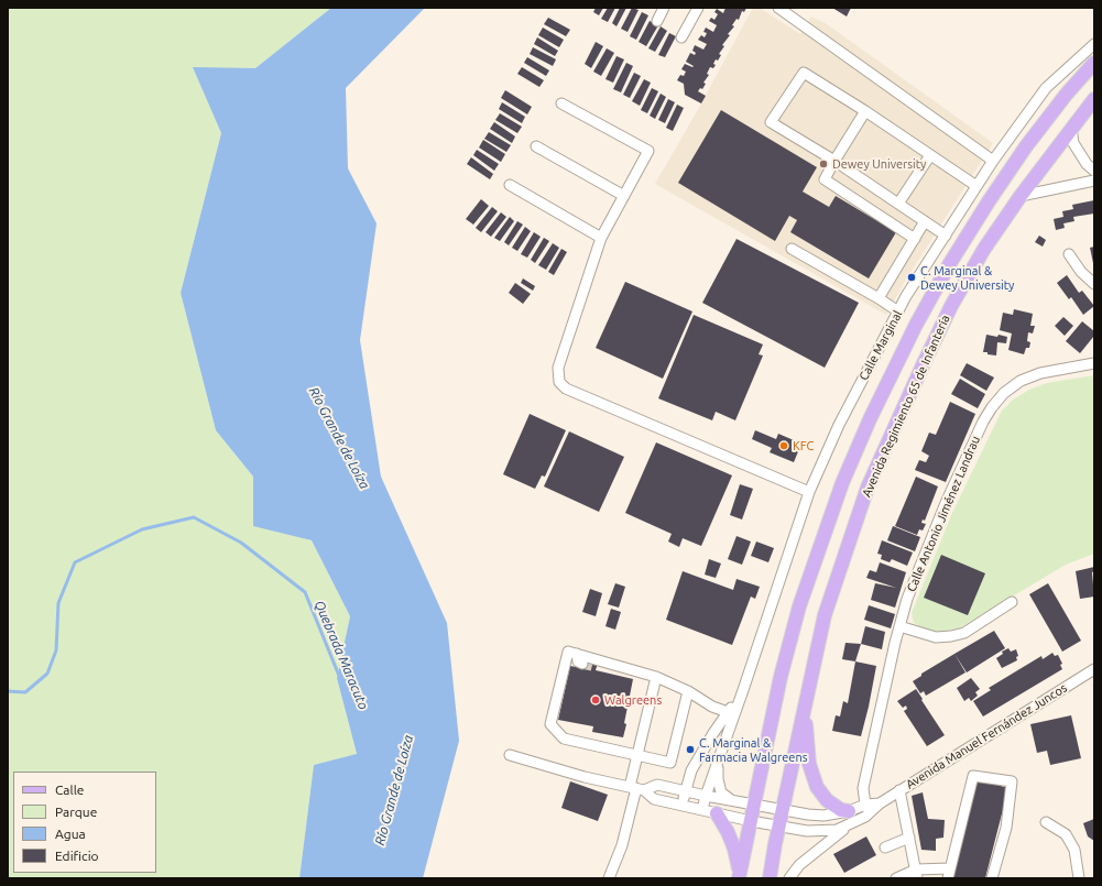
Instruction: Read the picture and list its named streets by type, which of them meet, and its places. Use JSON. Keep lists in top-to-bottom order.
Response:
{
  "streets": {
    "main road": ["Avenida Regimiento 65 de Infantería"],
    "street": ["Calle Marginal", "Calle Antonio Jiménez Landrau", "Avenida Manuel Fernández Juncos"]
  },
  "crossings": [
    ["Calle Marginal", "Avenida Manuel Fernández Juncos"],
    ["Avenida Regimiento 65 de Infantería", "Avenida Manuel Fernández Juncos"],
    ["Calle Antonio Jiménez Landrau", "Avenida Manuel Fernández Juncos"]
  ],
  "water": ["Río Grande de Loíza", "Quebrada Maracuto"],
  "places": [
    "Dewey University",
    "C. Marginal & Dewey University",
    "KFC",
    "Walgreens",
    "C. Marginal & Farmacia Walgreens"
  ],
  "legend": [
    "Calle",
    "Parque",
    "Agua",
    "Edificio"
  ]
}
